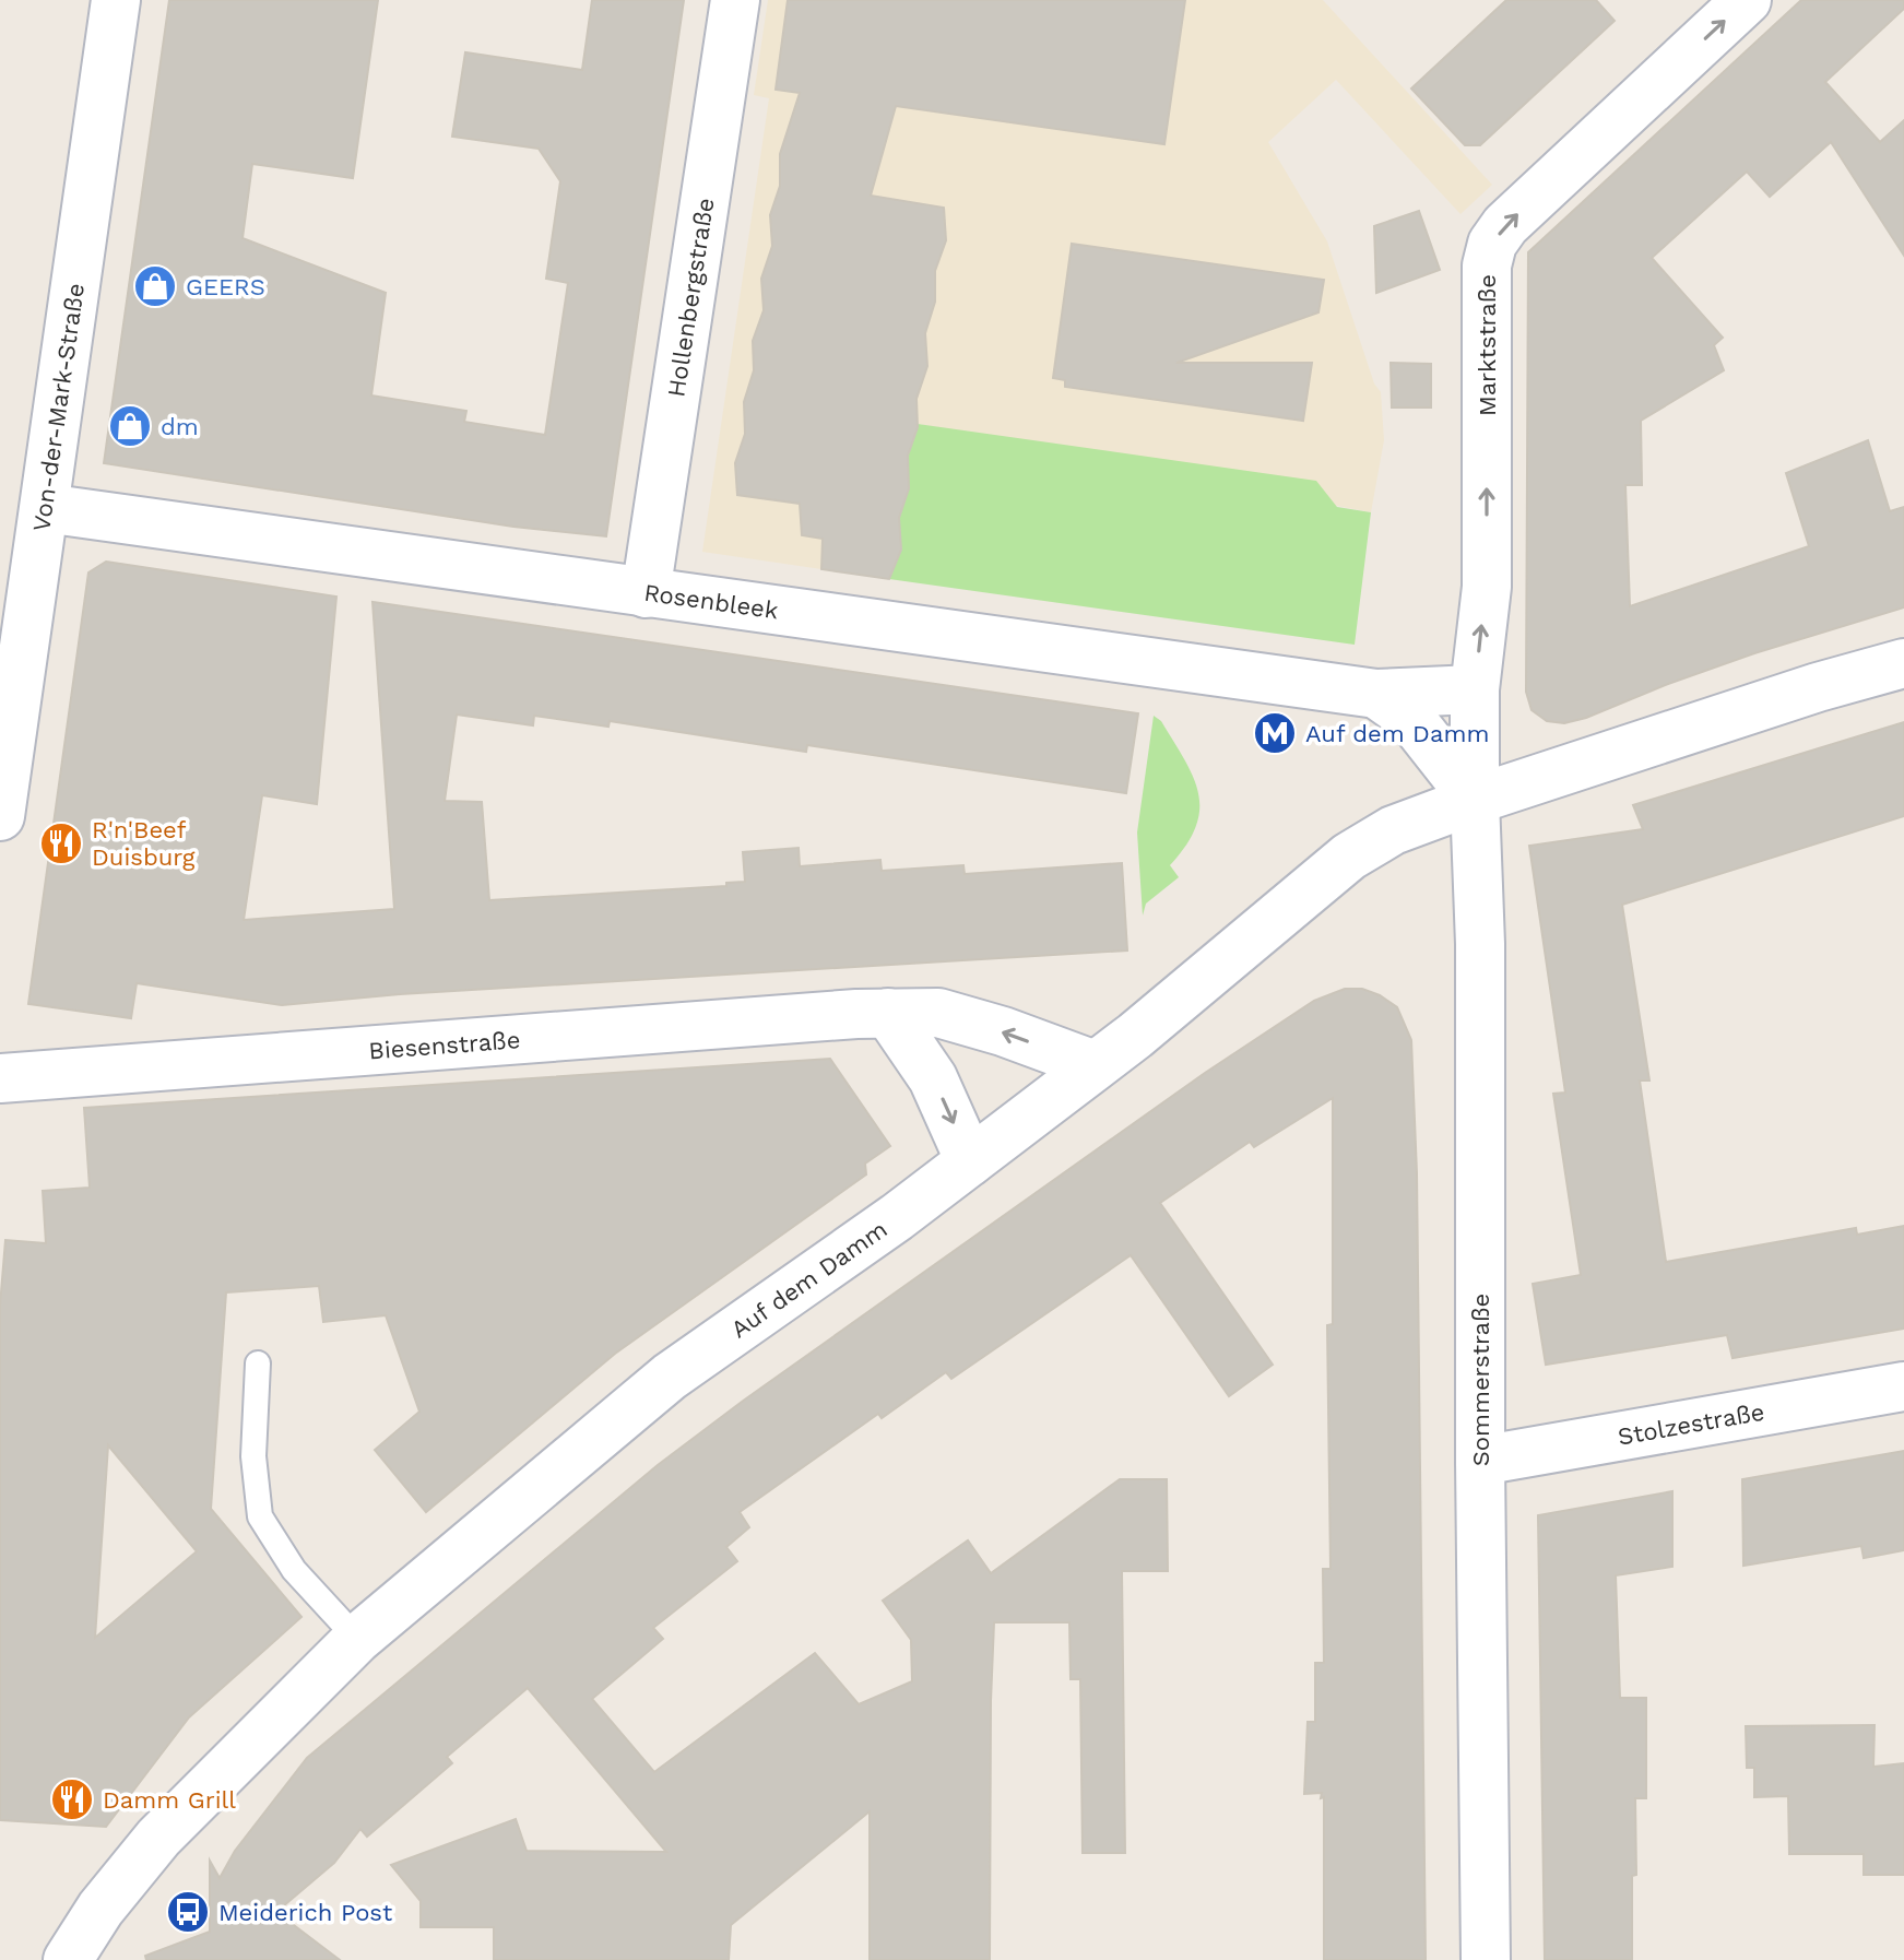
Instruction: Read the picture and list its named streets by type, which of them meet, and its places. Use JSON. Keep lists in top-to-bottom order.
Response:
{
  "streets": {
    "street": [
      "Hollenbergstraße",
      "Marktstraße",
      "Von-der-Mark-Straße",
      "Rosenbleek",
      "Biesenstraße",
      "Auf dem Damm",
      "Sommerstraße",
      "Stolzestraße"
    ]
  },
  "crossings": [
    ["Hollenbergstraße", "Rosenbleek"],
    ["Marktstraße", "Rosenbleek"],
    ["Marktstraße", "Auf dem Damm"],
    ["Marktstraße", "Sommerstraße"],
    ["Von-der-Mark-Straße", "Rosenbleek"],
    ["Rosenbleek", "Auf dem Damm"],
    ["Rosenbleek", "Sommerstraße"],
    ["Biesenstraße", "Auf dem Damm"],
    ["Auf dem Damm", "Sommerstraße"],
    ["Sommerstraße", "Stolzestraße"]
  ],
  "one_way": ["Marktstraße"],
  "places": {
    "shop": ["GEERS", "dm"],
    "metro station": ["Auf dem Damm"],
    "restaurant": ["R'n'Beef Duisburg", "Damm Grill"],
    "bus stop": ["Meiderich Post"]
  }
}
